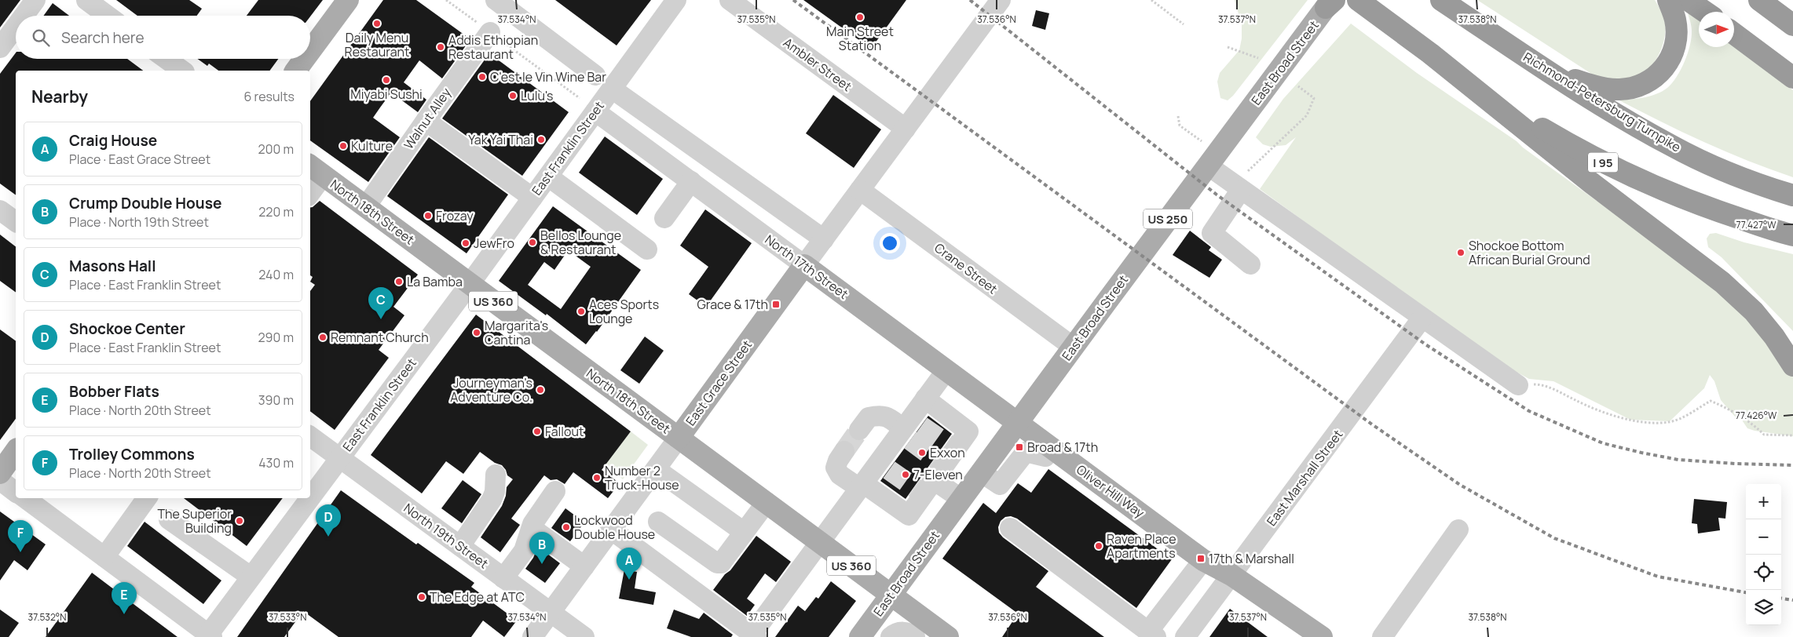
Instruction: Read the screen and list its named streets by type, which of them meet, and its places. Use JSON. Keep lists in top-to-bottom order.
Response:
{
  "streets": {
    "highway": ["Richmond-Petersburg Turnpike", "I 95"],
    "main road": [
      "East Broad Street",
      "North 18th Street",
      "US 250",
      "North 17th Street",
      "US 360",
      "East Grace Street",
      "Oliver Hill Way"
    ],
    "street": [
      "Ambler Street",
      "Walnut Alley",
      "East Franklin Street",
      "Crane Street",
      "East Marshall Street",
      "North 19th Street"
    ]
  },
  "crossings": [
    ["East Broad Street", "North 18th Street"],
    ["East Broad Street", "North 17th Street"],
    ["East Broad Street", "Crane Street"],
    ["East Broad Street", "Oliver Hill Way"],
    ["Ambler Street", "East Grace Street"],
    ["Walnut Alley", "North 18th Street"],
    ["East Franklin Street", "North 18th Street"],
    ["East Franklin Street", "North 17th Street"],
    ["East Franklin Street", "North 19th Street"],
    ["North 18th Street", "East Grace Street"],
    ["North 17th Street", "East Grace Street"],
    ["North 17th Street", "Oliver Hill Way"],
    ["Crane Street", "East Grace Street"],
    ["East Grace Street", "North 19th Street"],
    ["East Marshall Street", "Oliver Hill Way"]
  ],
  "places": {
    "other": [
      "Main Street Station",
      "Daily Menu Restaurant",
      "Addis Ethiopian Restaurant",
      "C'est le Vin Wine Bar",
      "Miyabi Sushi",
      "Lulu's",
      "Yak Yai Thai",
      "Kulture",
      "Frozay",
      "Bellos Lounge & Restaurant",
      "JewFro",
      "Shockoe Bottom African Burial Ground",
      "La Bamba",
      "Aces Sports Lounge",
      "Margarita's Cantina",
      "Remnant Church",
      "Journeyman's Adventure Co.",
      "Fallout",
      "Exxon",
      "7-Eleven",
      "Number 2 Truck-House",
      "The Superior Building",
      "Lockwood Double House",
      "Raven Place Apartments",
      "The Edge at ATC"
    ],
    "transit": ["Grace & 17th", "Broad & 17th", "17th & Marshall"]
  },
  "north": "right",
  "page": {
    "search": "Search here",
    "heading": ["Nearby", "6 results"],
    "list": [
      {
        "mark": "A",
        "name": "Craig House",
        "note": "Place · East Grace Street",
        "value": "200 m"
      },
      {
        "mark": "B",
        "name": "Crump Double House",
        "note": "Place · North 19th Street",
        "value": "220 m"
      },
      {
        "mark": "C",
        "name": "Masons Hall",
        "note": "Place · East Franklin Street",
        "value": "240 m"
      },
      {
        "mark": "D",
        "name": "Shockoe Center",
        "note": "Place · East Franklin Street",
        "value": "290 m"
      },
      {
        "mark": "E",
        "name": "Bobber Flats",
        "note": "Place · North 20th Street",
        "value": "390 m"
      },
      {
        "mark": "F",
        "name": "Trolley Commons",
        "note": "Place · North 20th Street",
        "value": "430 m"
      }
    ],
    "pins": [
      "C",
      "D",
      "F",
      "B",
      "A",
      "E"
    ],
    "map_buttons": ["+", "−"]
  },
  "coordinates": [
    "37.534°N",
    "37.535°N",
    "37.536°N",
    "37.537°N",
    "37.538°N",
    "77.427°W",
    "77.426°W",
    "37.532°N",
    "37.533°N"
  ]
}
